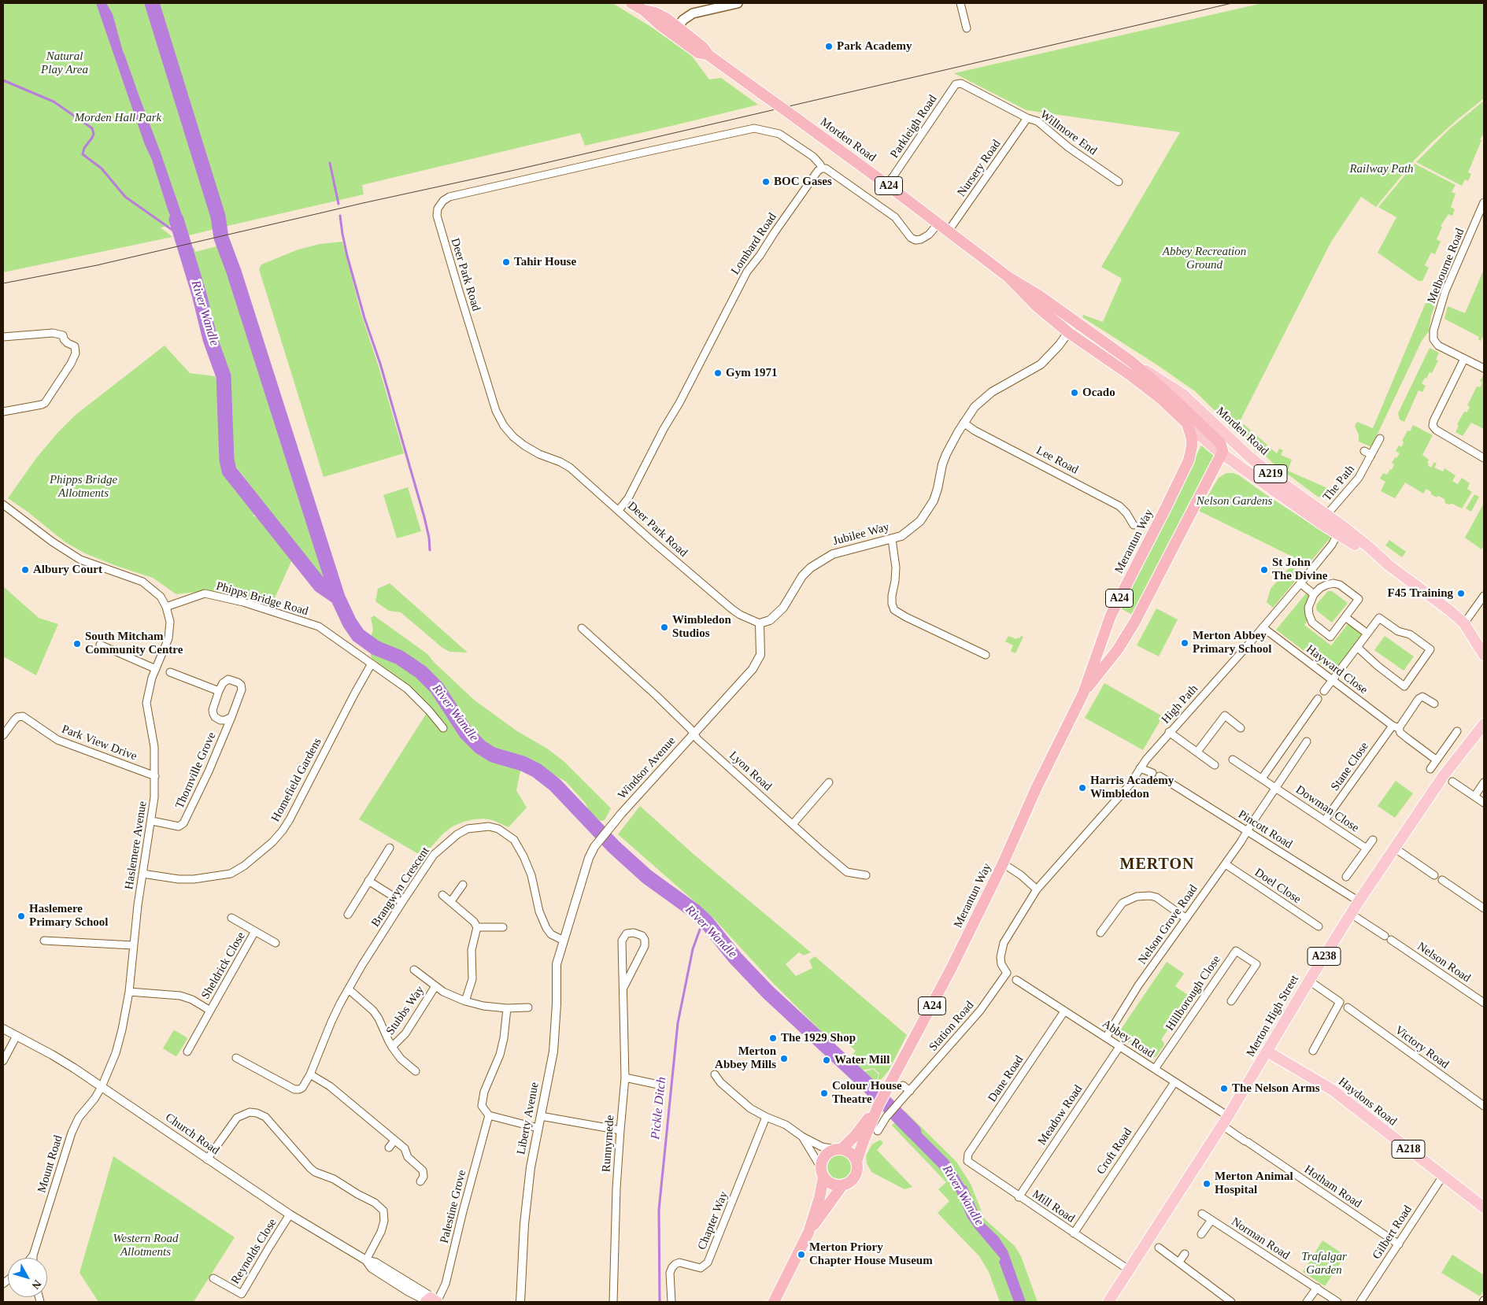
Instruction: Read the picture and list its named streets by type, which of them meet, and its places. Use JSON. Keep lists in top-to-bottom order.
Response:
{
  "streets": {
    "highway": ["Morden Road", "A24", "Merantun Way"],
    "main road": [
      "A219",
      "A238",
      "Merton High Street",
      "Haydons Road",
      "A218"
    ],
    "street": [
      "Parkleigh Road",
      "Willmore End",
      "Nursery Road",
      "Lombard Road",
      "Melbourne Road",
      "Deer Park Road",
      "Lee Road",
      "The Path",
      "Jubilee Way",
      "Phipps Bridge Road",
      "Hayward Close",
      "High Path",
      "Park View Drive",
      "Stane Close",
      "Windsor Avenue",
      "Thornville Grove",
      "Lyon Road",
      "Homefield Gardens",
      "Dowman Close",
      "Pincott Road",
      "Haslemere Avenue",
      "Doel Close",
      "Brangwyn Crescent",
      "Nelson Grove Road",
      "Nelson Road",
      "Sheldrick Close",
      "Hillborough Close",
      "Stubbs Way",
      "Station Road",
      "Abbey Road",
      "Victory Road",
      "Dane Road",
      "Meadow Road",
      "Liberty Avenue",
      "Church Road",
      "Runnymede",
      "Croft Road",
      "Mount Road",
      "Hotham Road",
      "Palestine Grove",
      "Mill Road",
      "Chapter Way",
      "Gilbert Road",
      "Norman Road",
      "Reynolds Close"
    ]
  },
  "crossings": [
    ["Parkleigh Road", "Willmore End"],
    ["Parkleigh Road", "Morden Road"],
    ["Willmore End", "Nursery Road"],
    ["Morden Road", "Nursery Road"],
    ["Morden Road", "The Path"],
    ["Morden Road", "Jubilee Way"],
    ["Morden Road", "Merantun Way"],
    ["Morden Road", "High Path"],
    ["A24", "Merantun Way"],
    ["Lombard Road", "Deer Park Road"],
    ["Deer Park Road", "Jubilee Way"],
    ["Deer Park Road", "Windsor Avenue"],
    ["Lee Road", "Jubilee Way"],
    ["Jubilee Way", "Windsor Avenue"],
    ["Phipps Bridge Road", "Homefield Gardens"],
    ["Phipps Bridge Road", "Haslemere Avenue"],
    ["Hayward Close", "High Path"],
    ["Hayward Close", "Stane Close"],
    ["High Path", "Pincott Road"],
    ["High Path", "Station Road"],
    ["Park View Drive", "Haslemere Avenue"],
    ["Stane Close", "Dowman Close"],
    ["Windsor Avenue", "Lyon Road"],
    ["Windsor Avenue", "Brangwyn Crescent"],
    ["Windsor Avenue", "Liberty Avenue"],
    ["Thornville Grove", "Haslemere Avenue"],
    ["Homefield Gardens", "Haslemere Avenue"],
    ["Dowman Close", "Nelson Grove Road"],
    ["Pincott Road", "Nelson Grove Road"],
    ["Pincott Road", "Merton High Street"],
    ["Haslemere Avenue", "Sheldrick Close"],
    ["Haslemere Avenue", "Church Road"],
    ["Haslemere Avenue", "Mount Road"],
    ["Doel Close", "Nelson Grove Road"],
    ["Brangwyn Crescent", "Liberty Avenue"],
    ["Nelson Grove Road", "Abbey Road"],
    ["Nelson Road", "Merton High Street"],
    ["Hillborough Close", "Abbey Road"],
    ["Merton High Street", "Abbey Road"],
    ["Merton High Street", "Haydons Road"],
    ["Merton High Street", "Hotham Road"],
    ["Merton High Street", "Mill Road"],
    ["Abbey Road", "Dane Road"],
    ["Abbey Road", "Meadow Road"],
    ["Abbey Road", "Croft Road"],
    ["Dane Road", "Mill Road"],
    ["Haydons Road", "Gilbert Road"],
    ["Meadow Road", "Mill Road"],
    ["Church Road", "Mount Road"],
    ["Church Road", "Palestine Grove"],
    ["Church Road", "Reynolds Close"],
    ["Croft Road", "Mill Road"],
    ["Hotham Road", "Gilbert Road"]
  ],
  "districts": ["MERTON"],
  "water": ["River Wandle", "Pickle Ditch"],
  "parks": [
    "Natural Play Area",
    "Morden Hall Park",
    "Railway Path",
    "Abbey Recreation Ground",
    "Phipps Bridge Allotments",
    "Nelson Gardens",
    "Western Road Allotments",
    "Trafalgar Garden"
  ],
  "places": [
    "Park Academy",
    "BOC Gases",
    "Tahir House",
    "Gym 1971",
    "Ocado",
    "Albury Court",
    "St John The Divine",
    "F45 Training",
    "Wimbledon Studios",
    "Merton Abbey Primary School",
    "South Mitcham Community Centre",
    "Harris Academy Wimbledon",
    "Haslemere Primary School",
    "The 1929 Shop",
    "Merton Abbey Mills",
    "Water Mill",
    "The Nelson Arms",
    "Colour House Theatre",
    "Merton Animal Hospital",
    "Merton Priory Chapter House Museum"
  ],
  "north": "bottom right"
}
